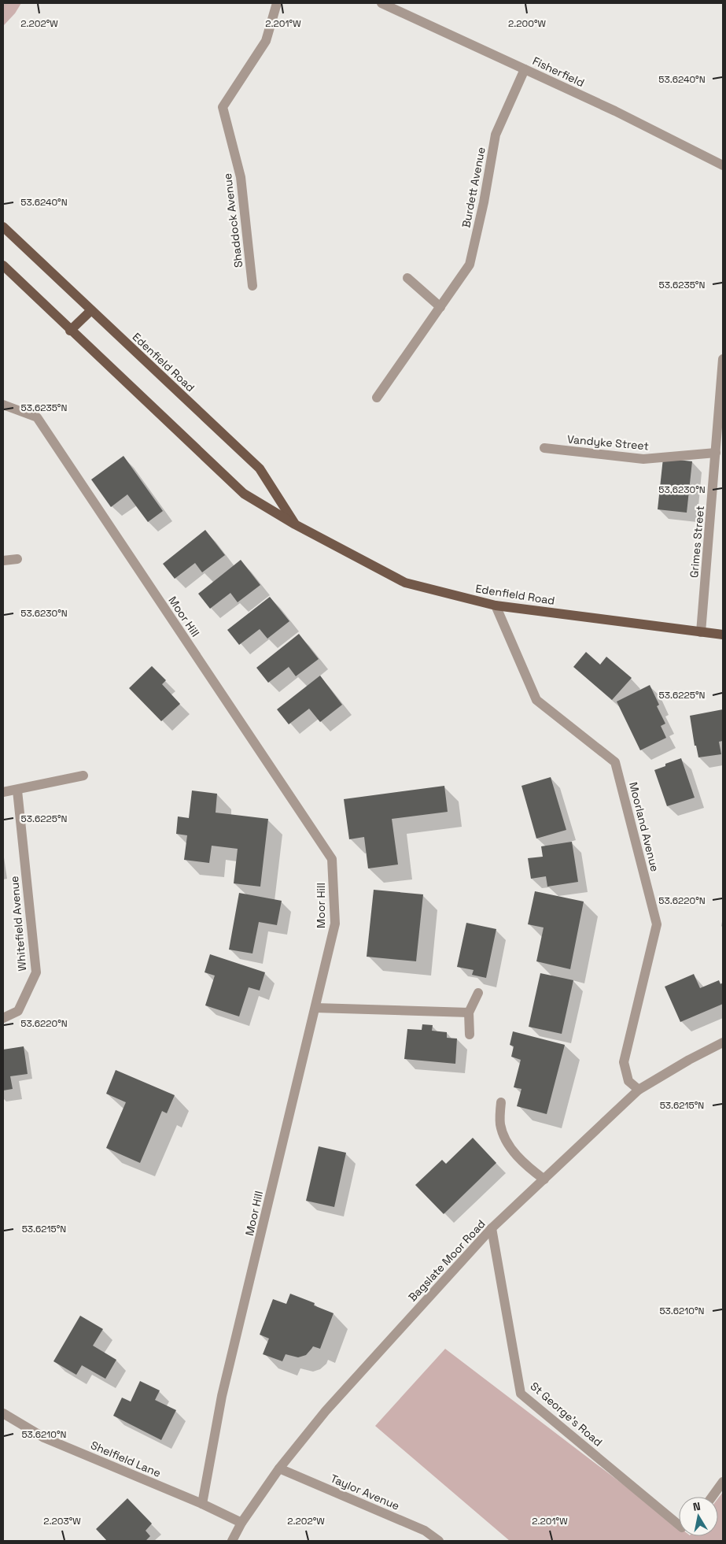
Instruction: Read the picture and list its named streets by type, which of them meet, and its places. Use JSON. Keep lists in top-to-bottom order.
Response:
{
  "streets": {
    "main road": ["Edenfield Road"],
    "street": [
      "Fisherfield",
      "Burdett Avenue",
      "Shaddock Avenue",
      "Vandyke Street",
      "Grimes Street",
      "Moor Hill",
      "Moorland Avenue",
      "Whitefield Avenue",
      "Bagslate Moor Road",
      "St George's Road",
      "Shelfield Lane",
      "Taylor Avenue"
    ]
  },
  "crossings": [
    ["Fisherfield", "Burdett Avenue"],
    ["Edenfield Road", "Grimes Street"],
    ["Edenfield Road", "Moorland Avenue"],
    ["Vandyke Street", "Grimes Street"],
    ["Moor Hill", "Shelfield Lane"],
    ["Moorland Avenue", "Bagslate Moor Road"],
    ["Bagslate Moor Road", "St George's Road"],
    ["Bagslate Moor Road", "Shelfield Lane"],
    ["Bagslate Moor Road", "Taylor Avenue"]
  ],
  "north": "top",
  "coordinates": [
    "2.200°W",
    "2.202°W",
    "2.201°W",
    "53.6240°N",
    "53.6235°N",
    "53.6230°N",
    "53.6225°N",
    "53.6220°N",
    "53.6215°N",
    "53.6210°N",
    "2.203°W"
  ]
}
